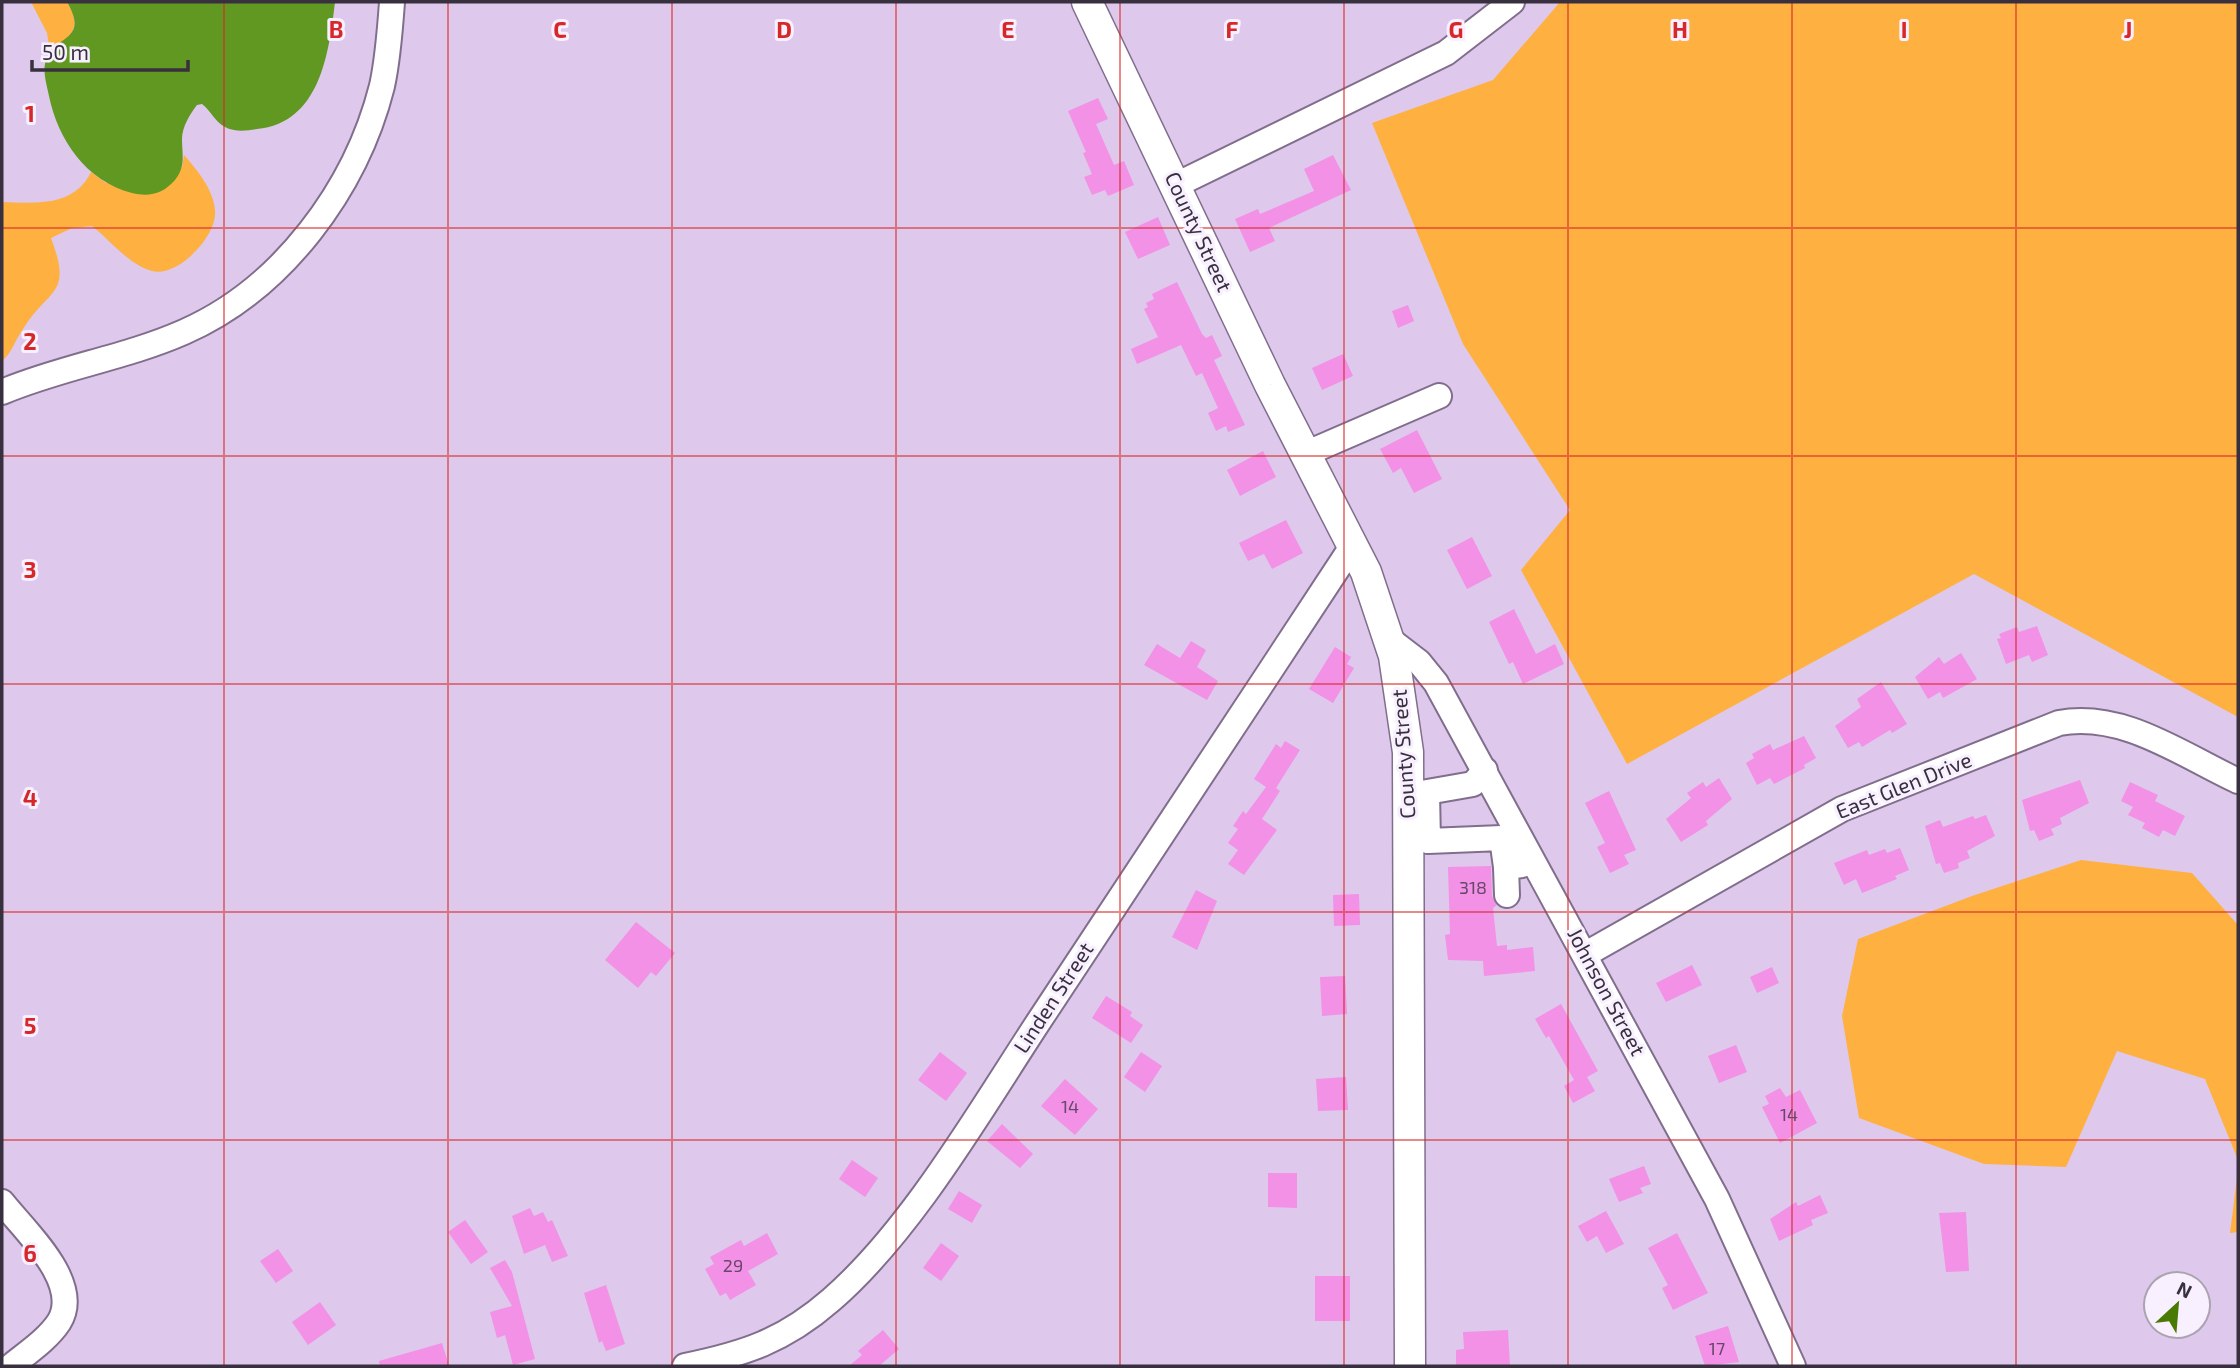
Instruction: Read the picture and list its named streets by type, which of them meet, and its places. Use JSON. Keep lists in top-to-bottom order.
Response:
{
  "streets": {
    "main road": ["County Street"],
    "street": ["East Glen Drive", "Johnson Street", "Linden Street"]
  },
  "crossings": [
    ["County Street", "Johnson Street"],
    ["County Street", "Linden Street"],
    ["East Glen Drive", "Johnson Street"]
  ],
  "house_numbers": [
    "318",
    "14",
    "14",
    "29",
    "17"
  ],
  "scale_bar": "50 m",
  "north": "top right",
  "grid": {
    "columns": [
      "B",
      "C",
      "D",
      "E",
      "F",
      "G",
      "H",
      "I",
      "J"
    ],
    "rows": [
      "1",
      "2",
      "3",
      "4",
      "5",
      "6"
    ]
  }
}
